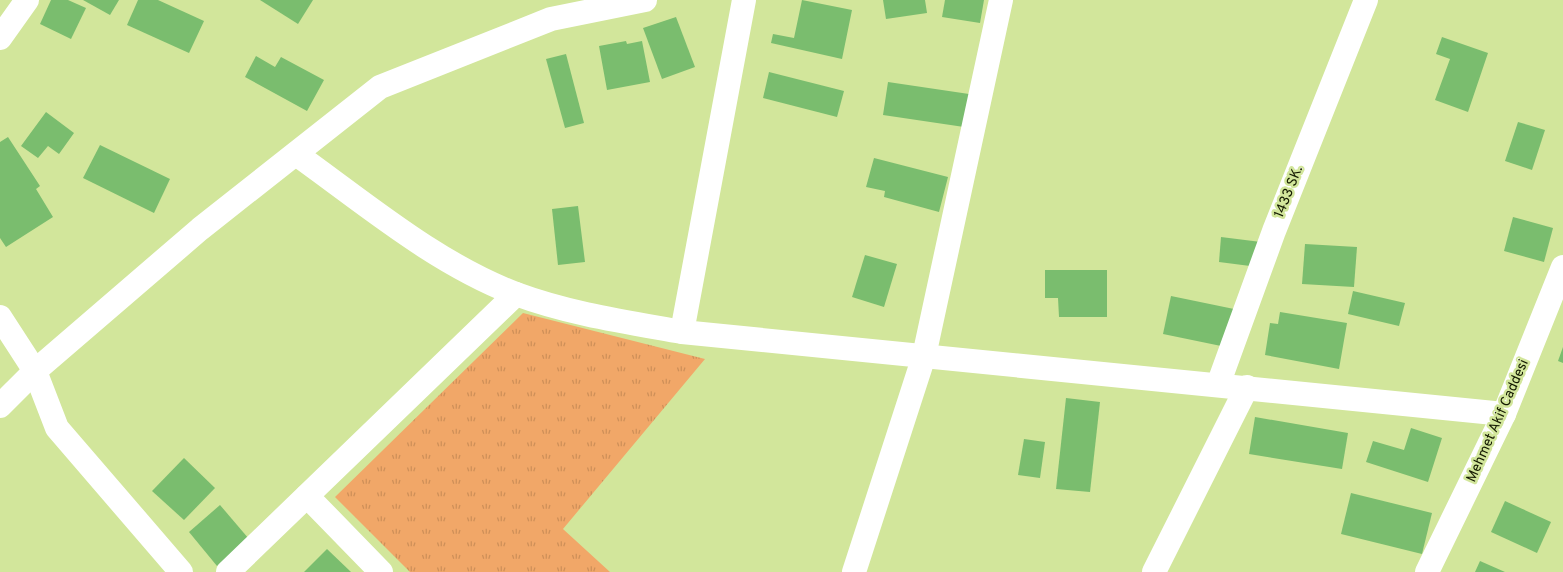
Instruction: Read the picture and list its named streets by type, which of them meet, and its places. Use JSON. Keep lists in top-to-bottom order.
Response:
{
  "streets": {
    "street": ["1433 SK.", "Mehmet Akif Caddesi"]
  }
}
